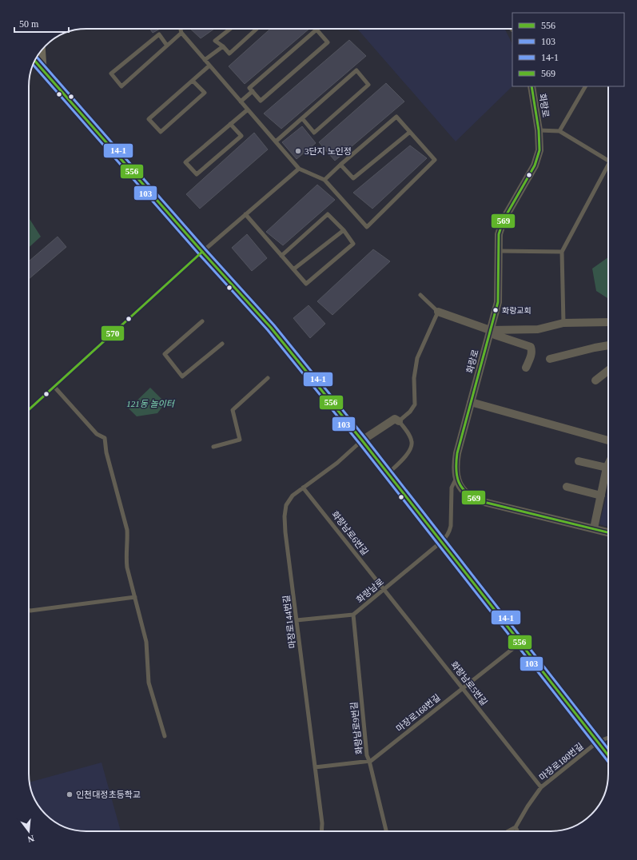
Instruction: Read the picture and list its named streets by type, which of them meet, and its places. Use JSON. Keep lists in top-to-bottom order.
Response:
{
  "streets": {
    "street": ["화랑로"],
    "lane": [
      "화랑남로6번길",
      "화랑남로",
      "마장로144번길",
      "화랑남로5번길",
      "마장로168번길",
      "화랑남로9번길",
      "마장로180번길"
    ]
  },
  "crossings": [
    ["화랑로", "화랑남로"],
    ["화랑남로6번길", "화랑남로"],
    ["화랑남로6번길", "마장로144번길"],
    ["화랑남로6번길", "화랑남로5번길"],
    ["화랑남로", "마장로144번길"],
    ["화랑남로", "화랑남로5번길"],
    ["화랑남로", "화랑남로9번길"],
    ["마장로144번길", "마장로168번길"],
    ["화랑남로5번길", "마장로168번길"],
    ["화랑남로5번길", "마장로180번길"],
    ["마장로168번길", "화랑남로9번길"]
  ],
  "parks": ["121동 놀이터"],
  "places": ["3단지 노인정", "화랑교회", "인천대정초등학교"],
  "lines": [
    "transit line 14-1",
    "transit line 556",
    "transit line 103",
    "transit line 569",
    "transit line 570"
  ],
  "legend": [
    "556",
    "103",
    "14-1",
    "569"
  ],
  "scale_bar": "50 m",
  "north": "bottom"
}
